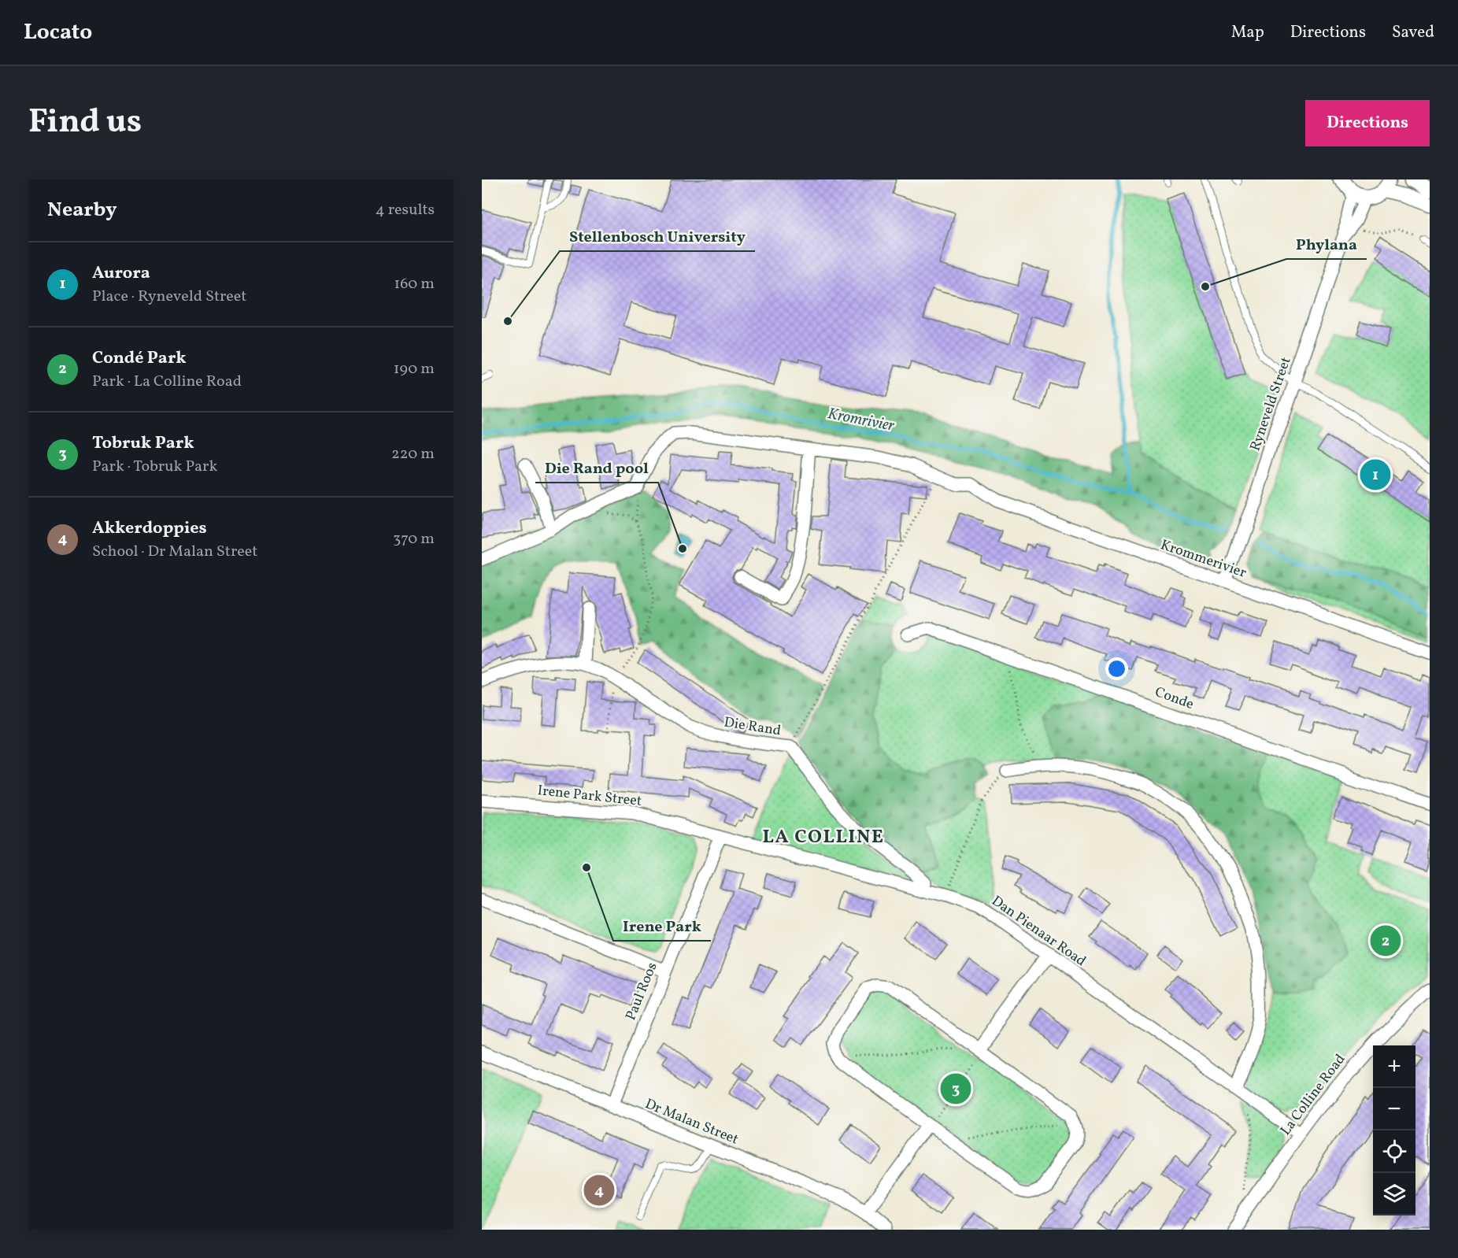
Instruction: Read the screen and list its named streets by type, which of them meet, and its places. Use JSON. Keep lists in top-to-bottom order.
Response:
{
  "streets": {
    "street": [
      "Ryneveld Street",
      "Krommerivier",
      "Conde",
      "Die Rand",
      "Irene Park Street",
      "Dan Pienaar Road",
      "Paul Roos",
      "La Colline Road",
      "Dr Malan Street"
    ]
  },
  "crossings": [
    ["Ryneveld Street", "Krommerivier"],
    ["Die Rand", "Dan Pienaar Road"],
    ["Irene Park Street", "Dan Pienaar Road"],
    ["Irene Park Street", "Paul Roos"],
    ["Dan Pienaar Road", "Paul Roos"],
    ["Dan Pienaar Road", "La Colline Road"],
    ["Paul Roos", "Dr Malan Street"]
  ],
  "districts": ["LA COLLINE"],
  "water": ["Kromrivier"],
  "places": [
    "Phylana",
    "Stellenbosch University",
    "Die Rand pool",
    "Irene Park"
  ],
  "page": {
    "header": "Locato",
    "nav": ["Map", "Directions", "Saved"],
    "title": "Find us",
    "buttons": "Directions",
    "heading": ["Nearby", "4 results"],
    "list": [
      {
        "mark": "1",
        "name": "Aurora",
        "note": "Place · Ryneveld Street",
        "value": "160 m"
      },
      {
        "mark": "2",
        "name": "Condé Park",
        "note": "Park · La Colline Road",
        "value": "190 m"
      },
      {
        "mark": "3",
        "name": "Tobruk Park",
        "note": "Park · Tobruk Park",
        "value": "220 m"
      },
      {
        "mark": "4",
        "name": "Akkerdoppies",
        "note": "School · Dr Malan Street",
        "value": "370 m"
      }
    ],
    "pins": [
      "1",
      "2",
      "3",
      "4"
    ],
    "map_buttons": ["+", "−"]
  }
}
